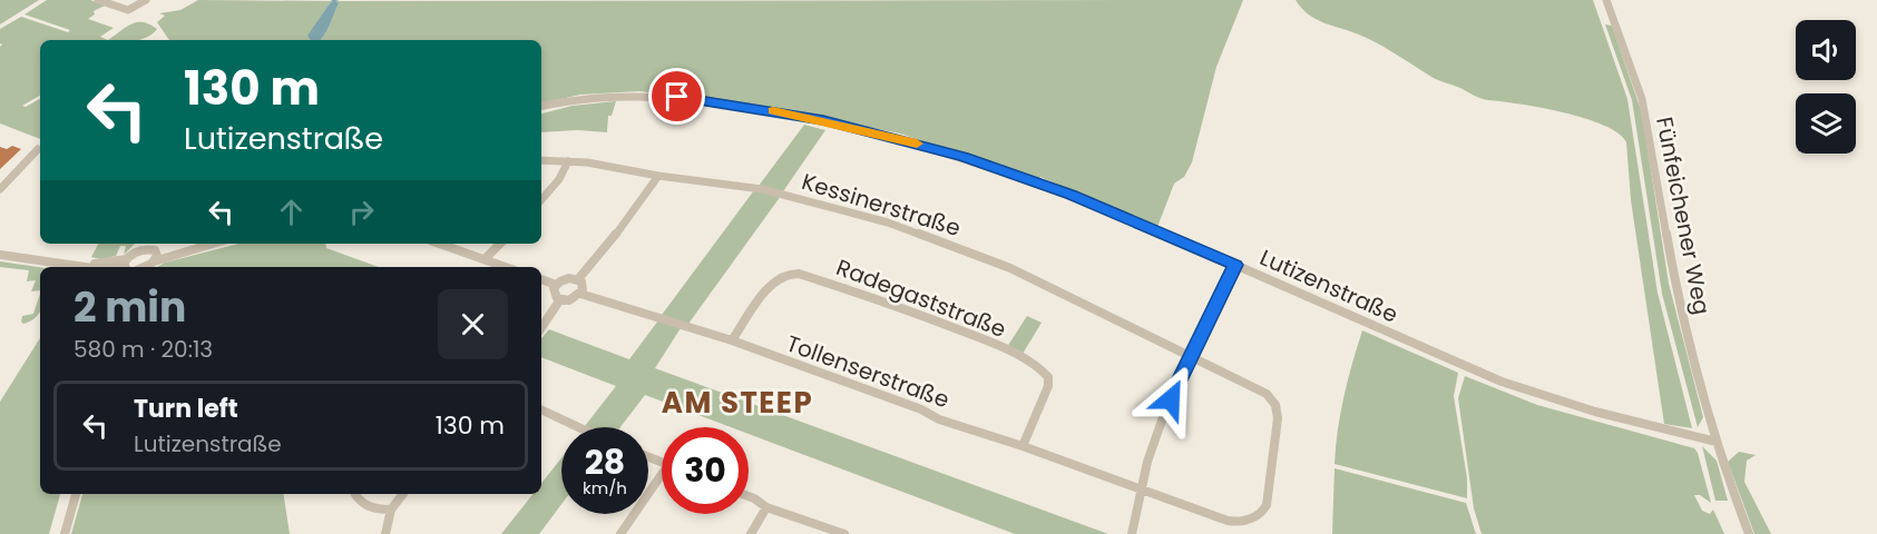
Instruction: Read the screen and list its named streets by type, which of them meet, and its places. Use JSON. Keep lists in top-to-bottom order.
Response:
{
  "streets": {
    "street": [
      "Kessinerstraße",
      "Fünfeichener Weg",
      "Lutizenstraße",
      "Radegaststraße",
      "Tollenserstraße"
    ]
  },
  "crossings": [
    ["Kessinerstraße", "Tollenserstraße"],
    ["Fünfeichener Weg", "Lutizenstraße"],
    ["Radegaststraße", "Tollenserstraße"]
  ],
  "districts": ["AM STEEP"],
  "page": {
    "turn": ["130 m", "Lutizenstraße"],
    "heading": ["2 min", "580 m · 20:13"],
    "list": [
      {
        "name": "Turn left",
        "note": "Lutizenstraße",
        "value": "130 m"
      }
    ],
    "speed": "28 km/h",
    "limit": "30"
  }
}
